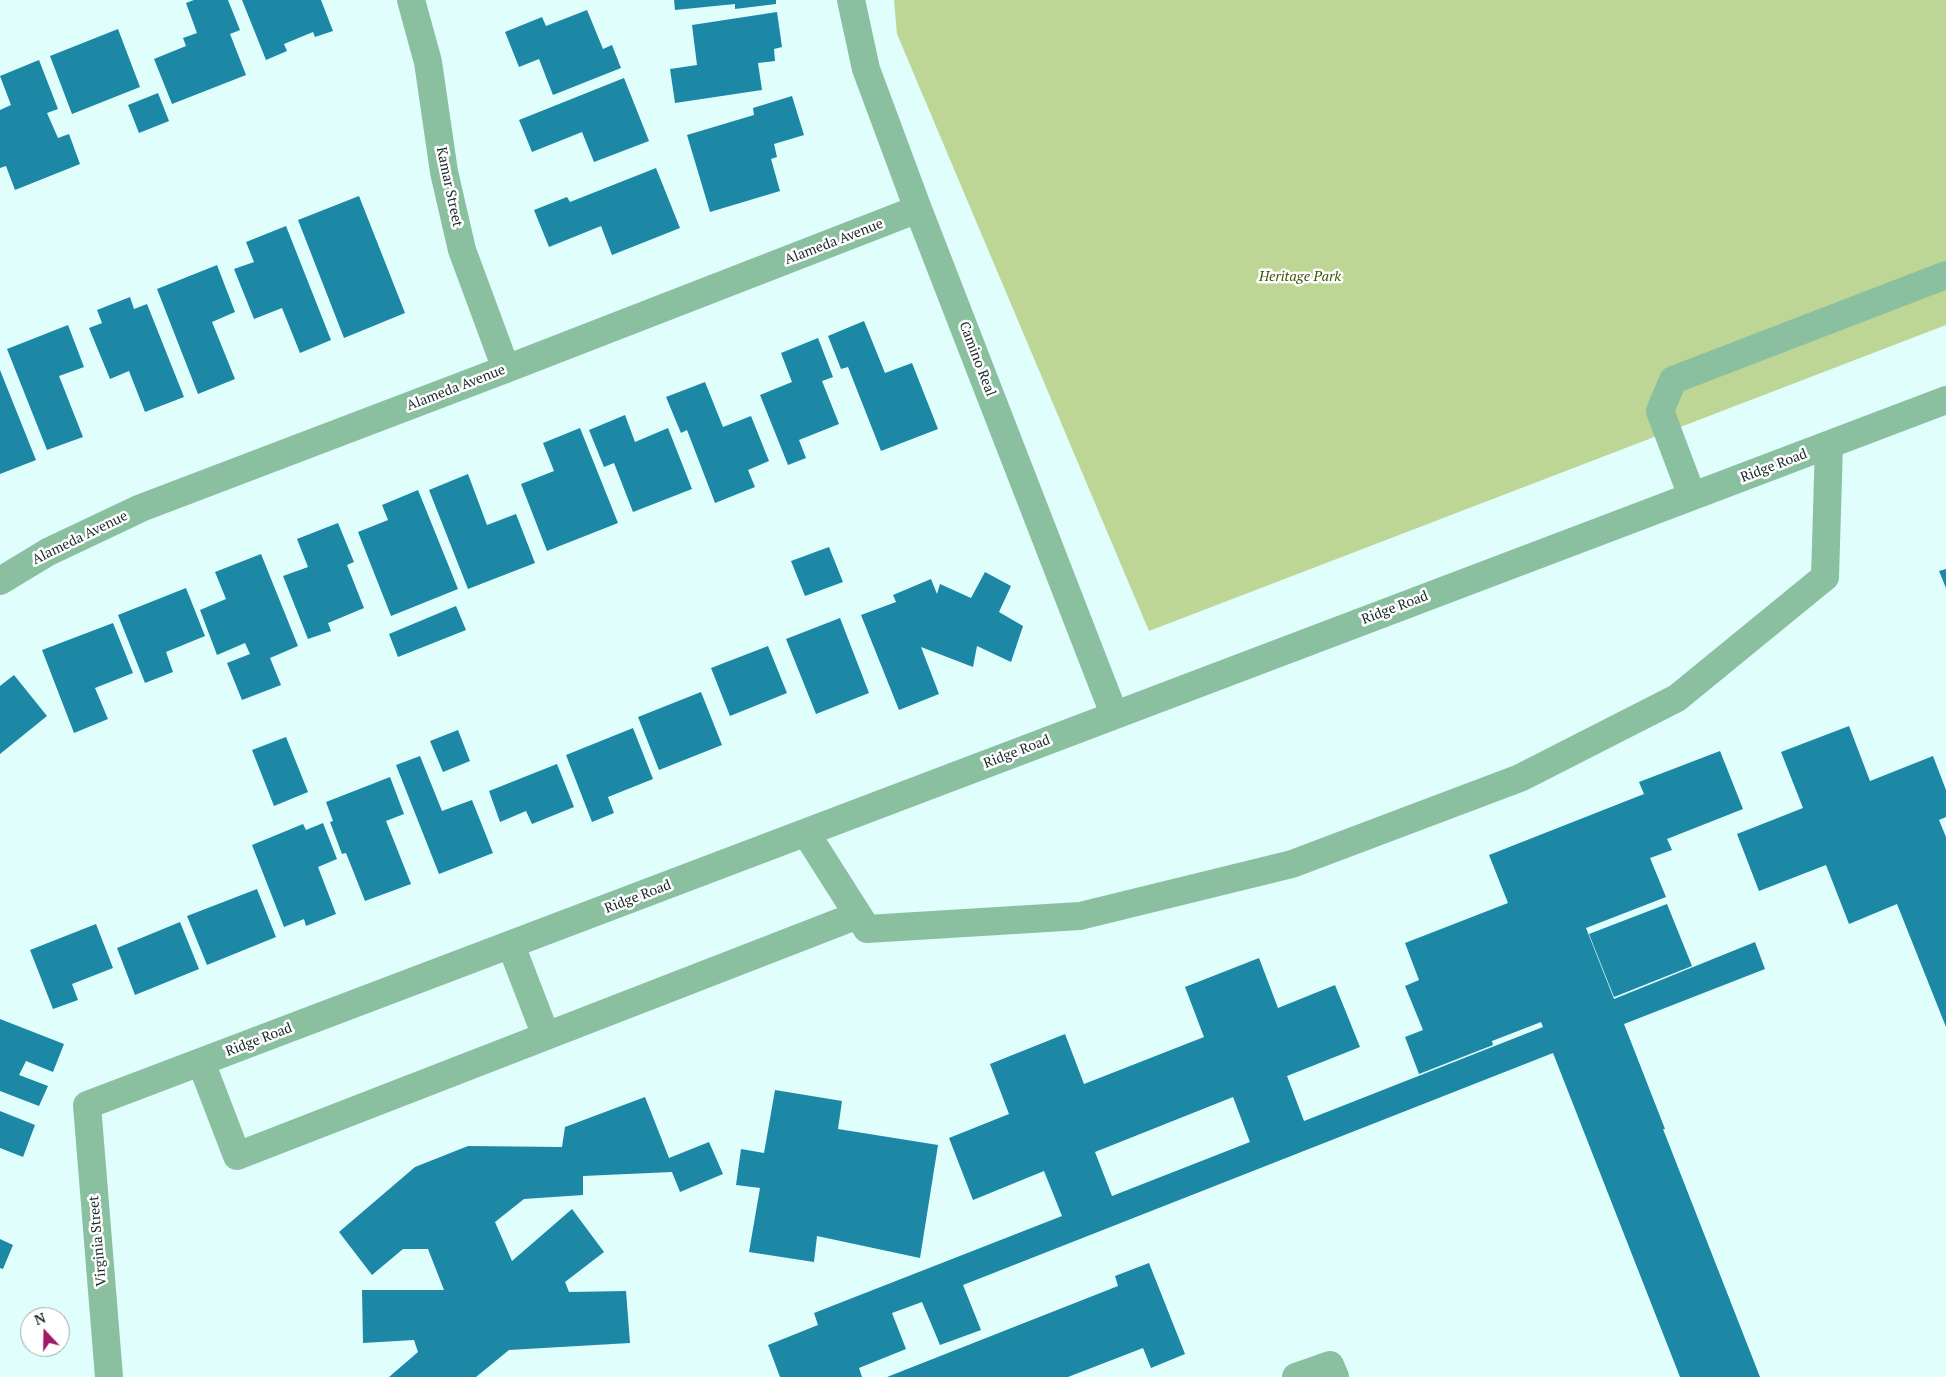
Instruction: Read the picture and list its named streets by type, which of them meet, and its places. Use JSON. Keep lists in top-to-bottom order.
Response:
{
  "streets": {
    "street": [
      "Kamar Street",
      "Alameda Avenue",
      "Camino Real",
      "Ridge Road",
      "Virginia Street"
    ]
  },
  "crossings": [
    ["Kamar Street", "Alameda Avenue"],
    ["Alameda Avenue", "Camino Real"],
    ["Camino Real", "Ridge Road"],
    ["Ridge Road", "Virginia Street"]
  ],
  "parks": ["Heritage Park"],
  "north": "top"
}
